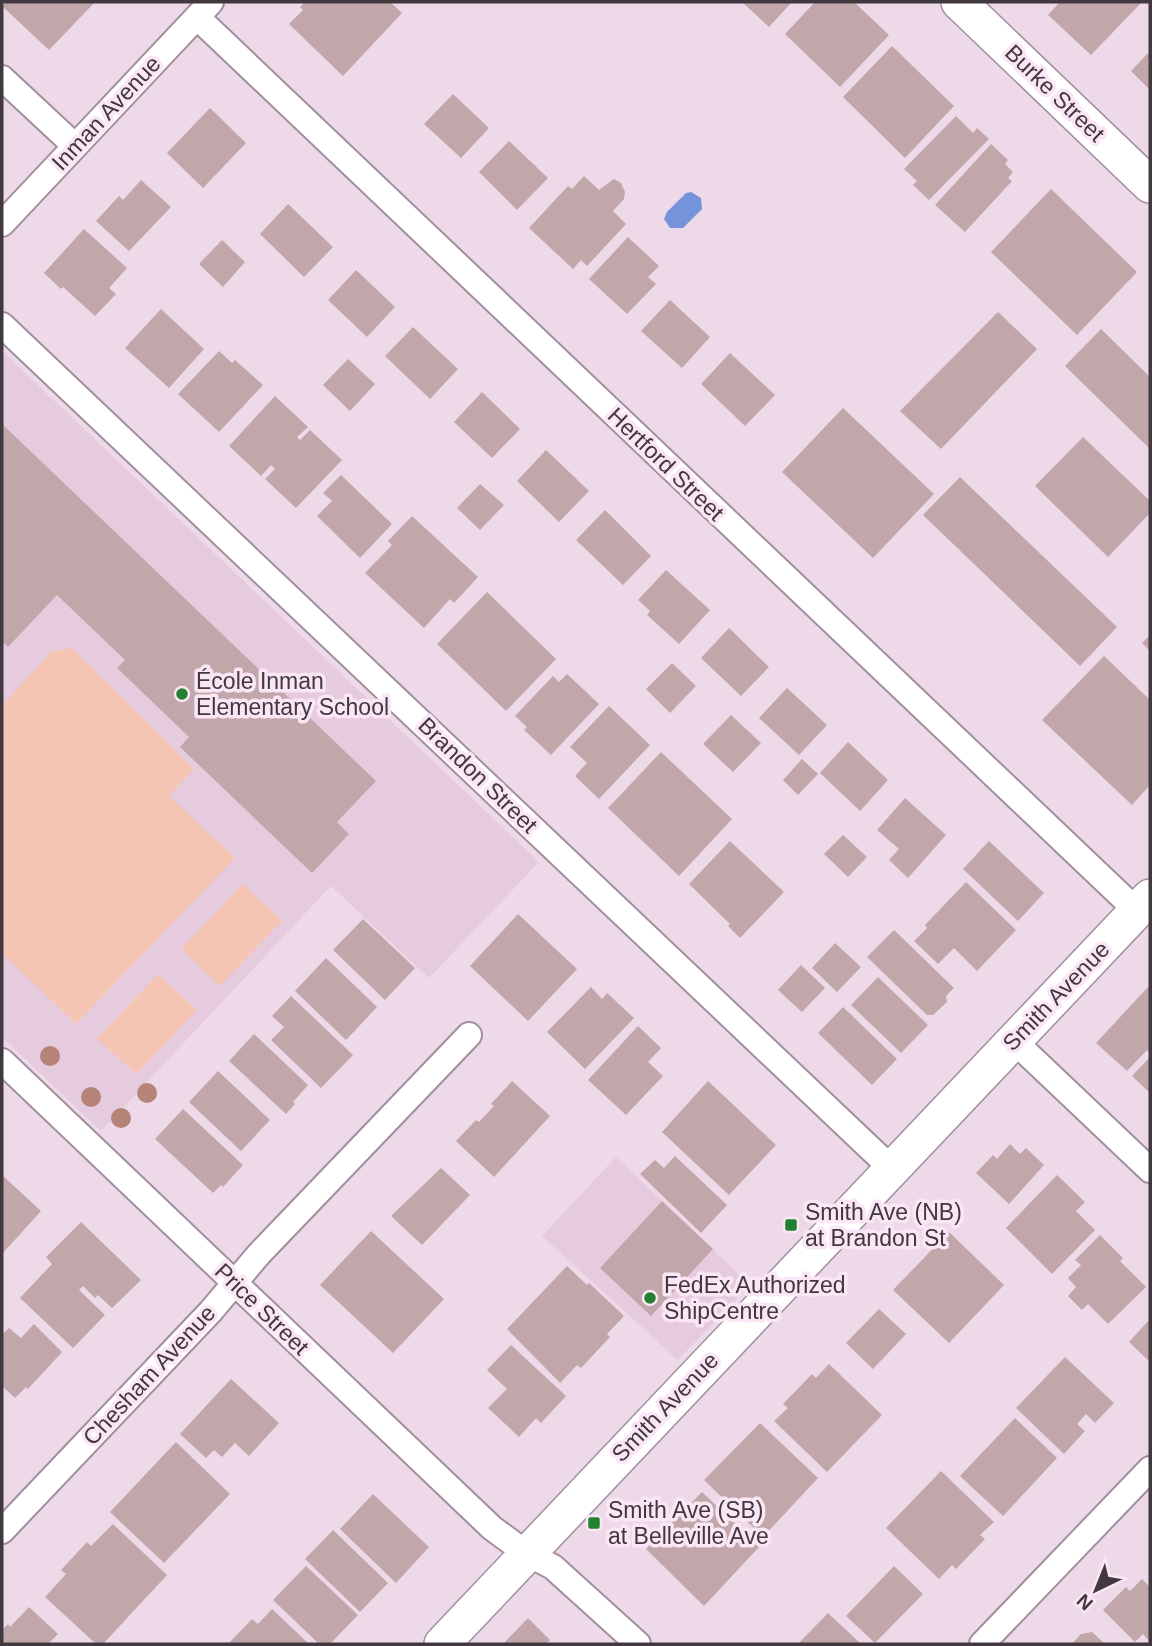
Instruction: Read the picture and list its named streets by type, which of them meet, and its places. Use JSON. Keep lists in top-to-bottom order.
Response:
{
  "streets": {
    "street": [
      "Burke Street",
      "Inman Avenue",
      "Hertford Street",
      "Brandon Street",
      "Smith Avenue",
      "Price Street",
      "Chesham Avenue"
    ]
  },
  "crossings": [
    ["Inman Avenue", "Hertford Street"],
    ["Hertford Street", "Smith Avenue"],
    ["Brandon Street", "Smith Avenue"],
    ["Smith Avenue", "Price Street"],
    ["Price Street", "Chesham Avenue"]
  ],
  "places": {
    "other": ["École Inman Elementary School", "FedEx Authorized ShipCentre"],
    "transit": ["Smith Ave (NB) at Brandon St", "Smith Ave (SB) at Belleville Ave"]
  },
  "north": "bottom left"
}
